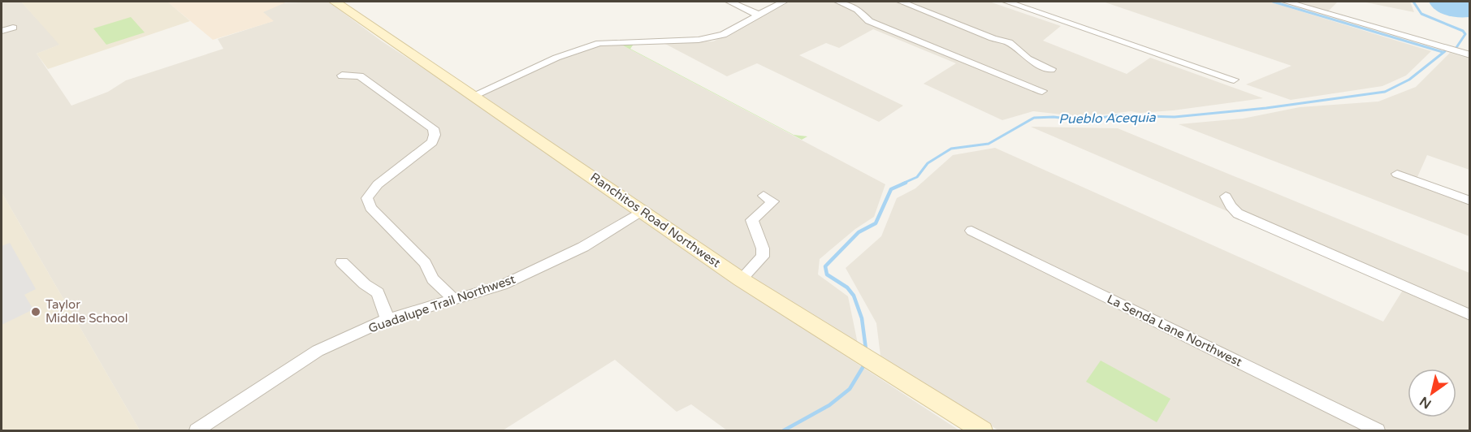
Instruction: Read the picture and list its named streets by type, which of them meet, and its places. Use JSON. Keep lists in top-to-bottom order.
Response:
{
  "streets": {
    "street": ["Ranchitos Road Northwest", "Guadalupe Trail Northwest", "La Senda Lane Northwest"]
  },
  "crossings": [
    ["Ranchitos Road Northwest", "Guadalupe Trail Northwest"]
  ],
  "water": ["Pueblo Acequia"],
  "places": ["Taylor Middle School"],
  "north": "bottom left"
}
